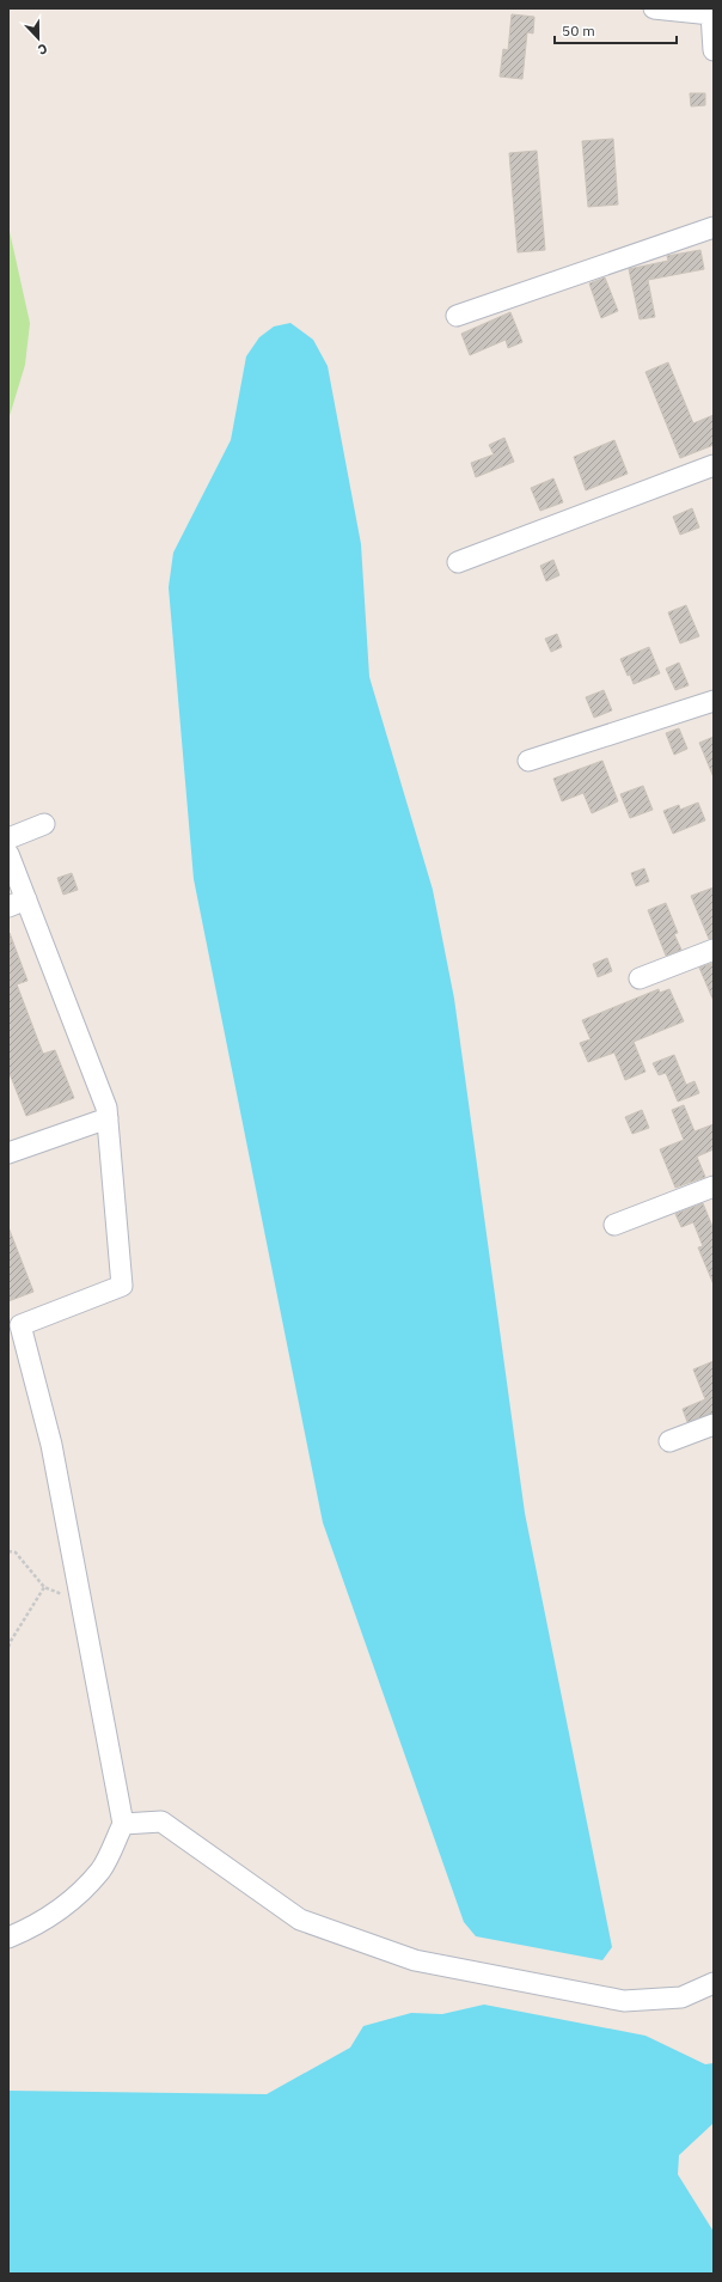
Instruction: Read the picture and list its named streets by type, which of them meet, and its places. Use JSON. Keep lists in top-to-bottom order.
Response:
{
  "scale_bar": "50 m",
  "north": "bottom"
}
